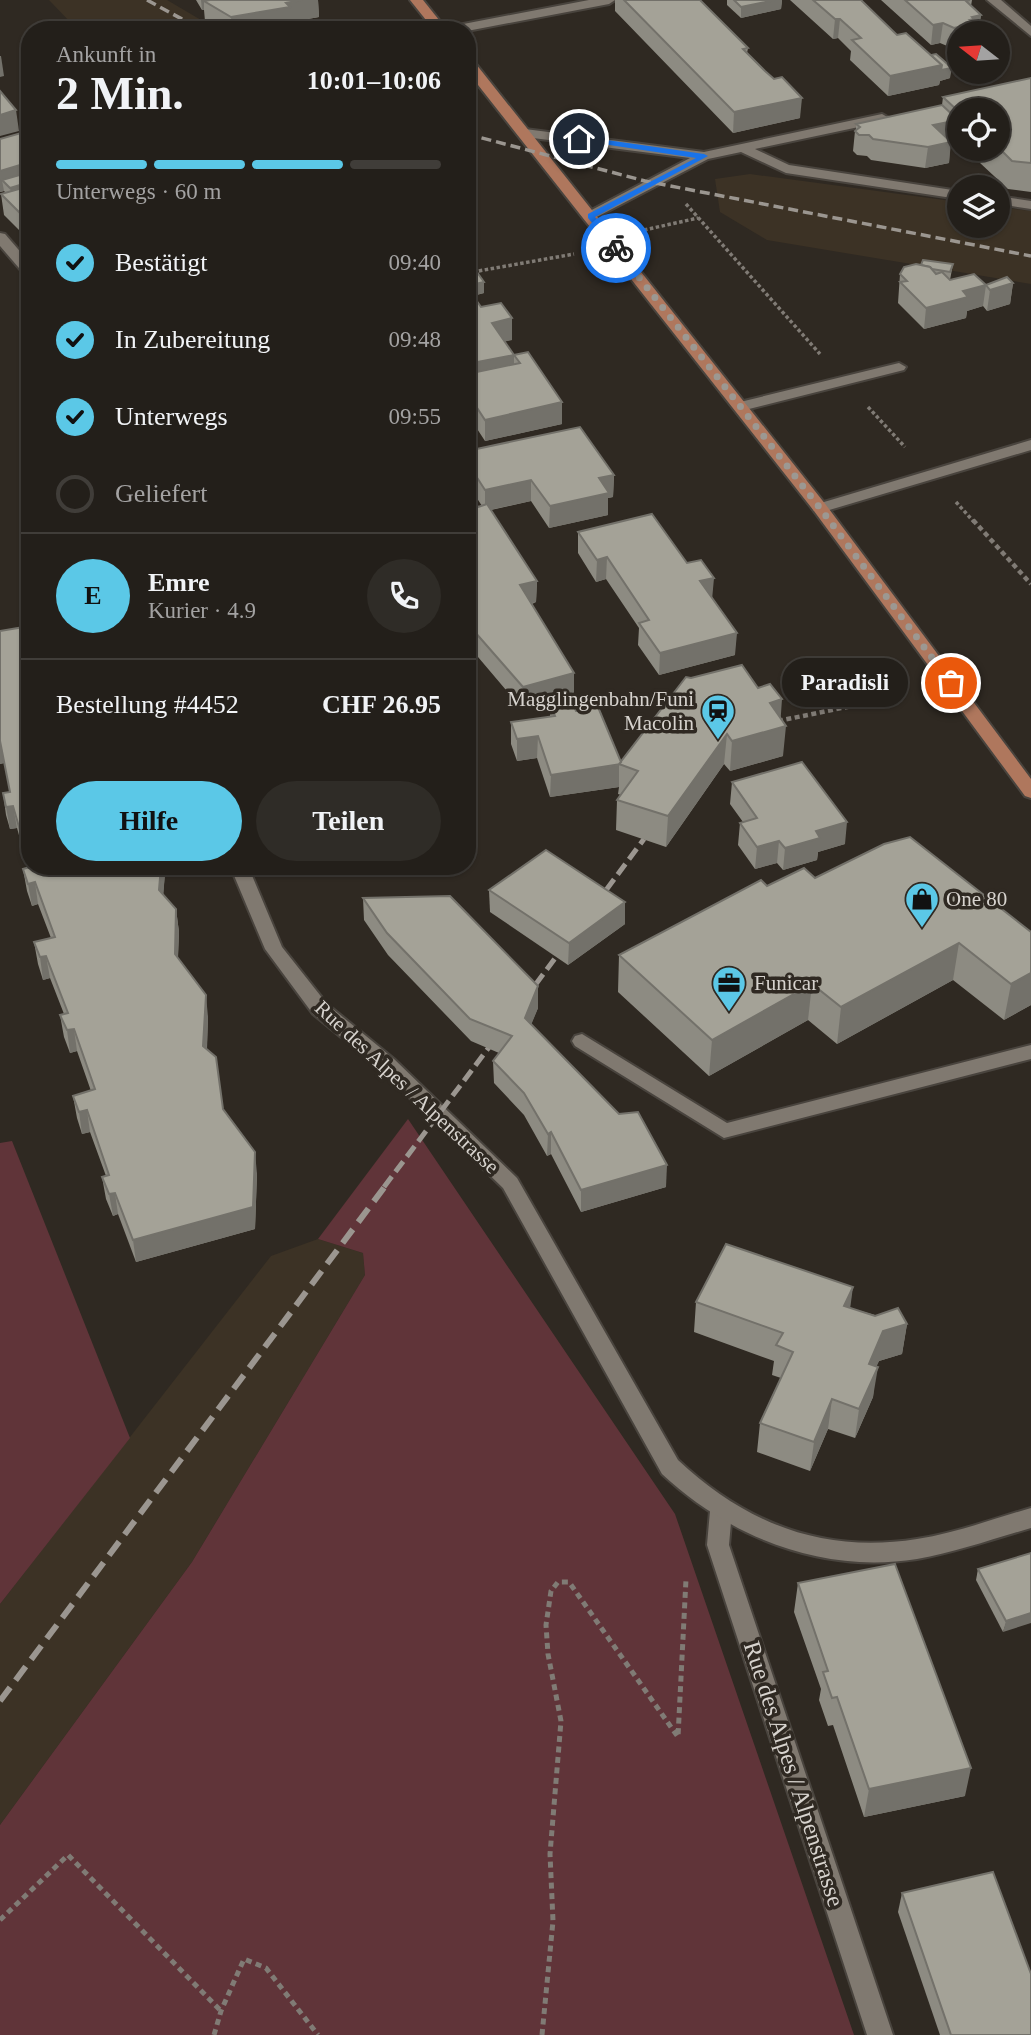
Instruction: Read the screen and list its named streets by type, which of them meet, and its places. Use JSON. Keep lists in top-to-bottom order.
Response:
{
  "streets": {
    "street": ["Rue des Alpes / Alpenstrasse"]
  },
  "places": {
    "other": ["Paradisli"],
    "station": ["Magglingenbahn/Funi Macolin"],
    "shop": ["One 80"],
    "office": ["Funicar"]
  },
  "north": "left",
  "page": {
    "heading": ["2 Min.", "Ankunft in", "10:01–10:06"],
    "panel": [
      "Emre",
      "Kurier · 4.9",
      "Bestellung #4452",
      "CHF 26.95"
    ],
    "bar": "Unterwegs · 60 m",
    "list": [
      ["Bestätigt", "09:40"],
      ["In Zubereitung", "09:48"],
      ["Unterwegs", "09:55"],
      "Geliefert"
    ],
    "round": "E",
    "bubble": "Paradisli",
    "buttons": ["Hilfe", "Teilen"]
  }
}
